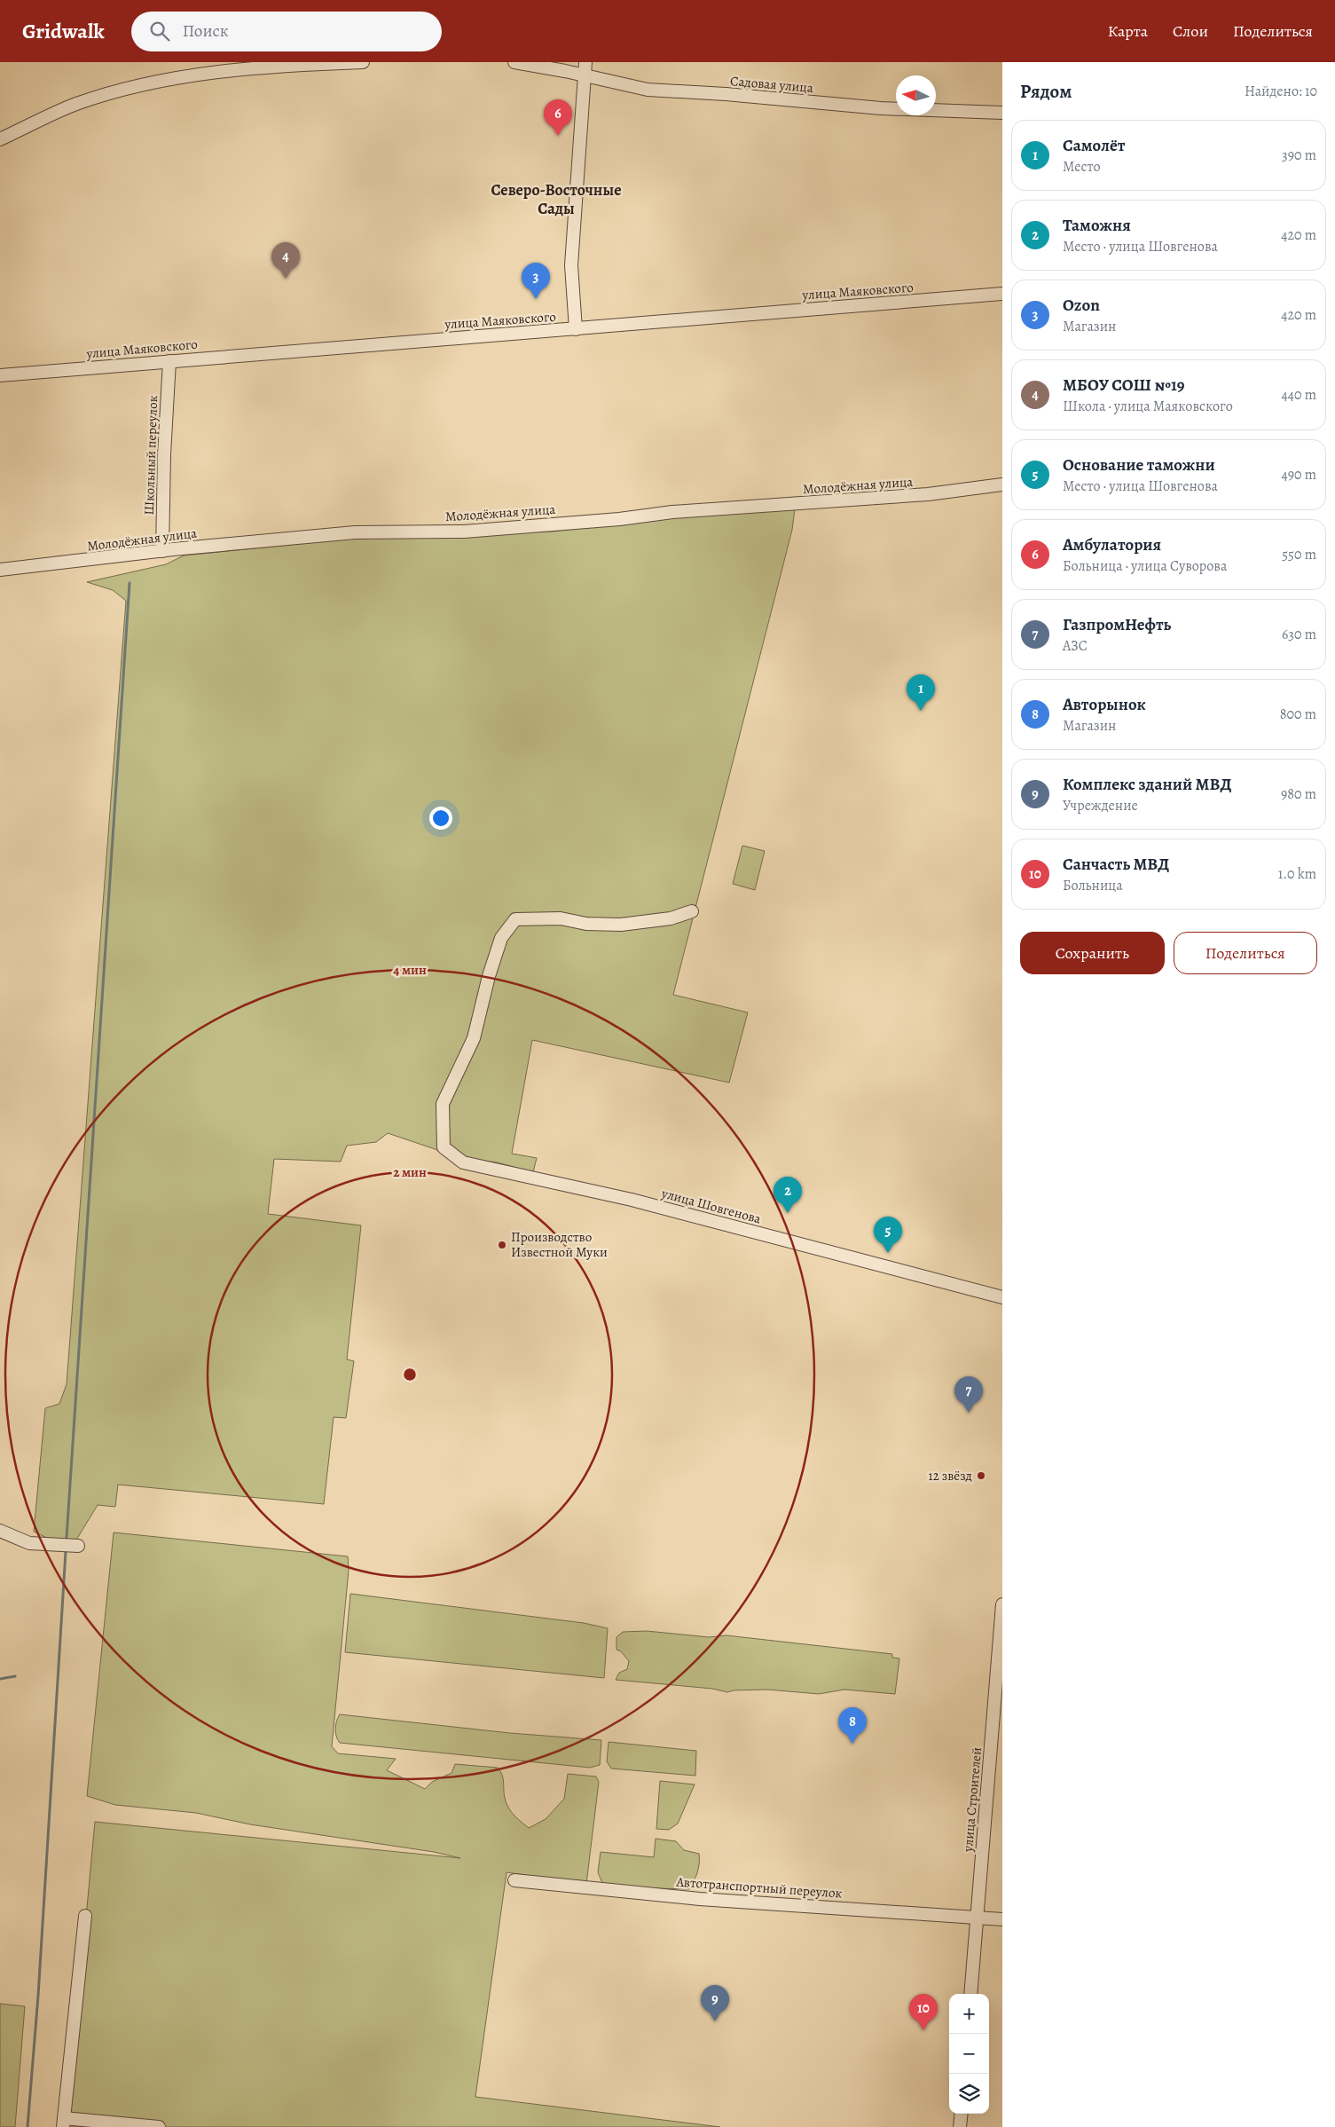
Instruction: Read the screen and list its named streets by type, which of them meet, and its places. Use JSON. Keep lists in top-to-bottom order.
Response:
{
  "streets": {
    "street": [
      "Садовая улица",
      "улица Маяковского",
      "Школьный переулок",
      "Молодёжная улица",
      "улица Шовгенова",
      "улица Строителей",
      "Автотранспортный переулок"
    ]
  },
  "crossings": [
    ["улица Маяковского", "Школьный переулок"],
    ["Школьный переулок", "Молодёжная улица"],
    ["улица Строителей", "Автотранспортный переулок"]
  ],
  "districts": ["Северо-Восточные Сады"],
  "places": ["Производство Известной Муки", "12 звёзд"],
  "north": "left",
  "page": {
    "header": "Gridwalk",
    "search": "Поиск",
    "nav": ["Карта", "Слои", "Поделиться"],
    "heading": ["Рядом", "Найдено: 10"],
    "pins": [
      "6",
      "4",
      "3",
      "1",
      "2",
      "5",
      "7",
      "8",
      "9",
      "10"
    ],
    "list": [
      {
        "mark": "1",
        "name": "Самолёт",
        "note": "Место",
        "value": "390 m"
      },
      {
        "mark": "2",
        "name": "Таможня",
        "note": "Место · улица Шовгенова",
        "value": "420 m"
      },
      {
        "mark": "3",
        "name": "Ozon",
        "note": "Магазин",
        "value": "420 m"
      },
      {
        "mark": "4",
        "name": "МБОУ СОШ №19",
        "note": "Школа · улица Маяковского",
        "value": "440 m"
      },
      {
        "mark": "5",
        "name": "Основание таможни",
        "note": "Место · улица Шовгенова",
        "value": "490 m"
      },
      {
        "mark": "6",
        "name": "Амбулатория",
        "note": "Больница · улица Суворова",
        "value": "550 m"
      },
      {
        "mark": "7",
        "name": "ГазпромНефть",
        "note": "АЗС",
        "value": "630 m"
      },
      {
        "mark": "8",
        "name": "Авторынок",
        "note": "Магазин",
        "value": "800 m"
      },
      {
        "mark": "9",
        "name": "Комплекс зданий МВД",
        "note": "Учреждение",
        "value": "980 m"
      },
      {
        "mark": "10",
        "name": "Санчасть МВД",
        "note": "Больница",
        "value": "1.0 km"
      }
    ],
    "buttons": ["Сохранить", "Поделиться"],
    "map_buttons": ["+", "−"]
  },
  "rings": ["4 мин", "2 мин"]
}
